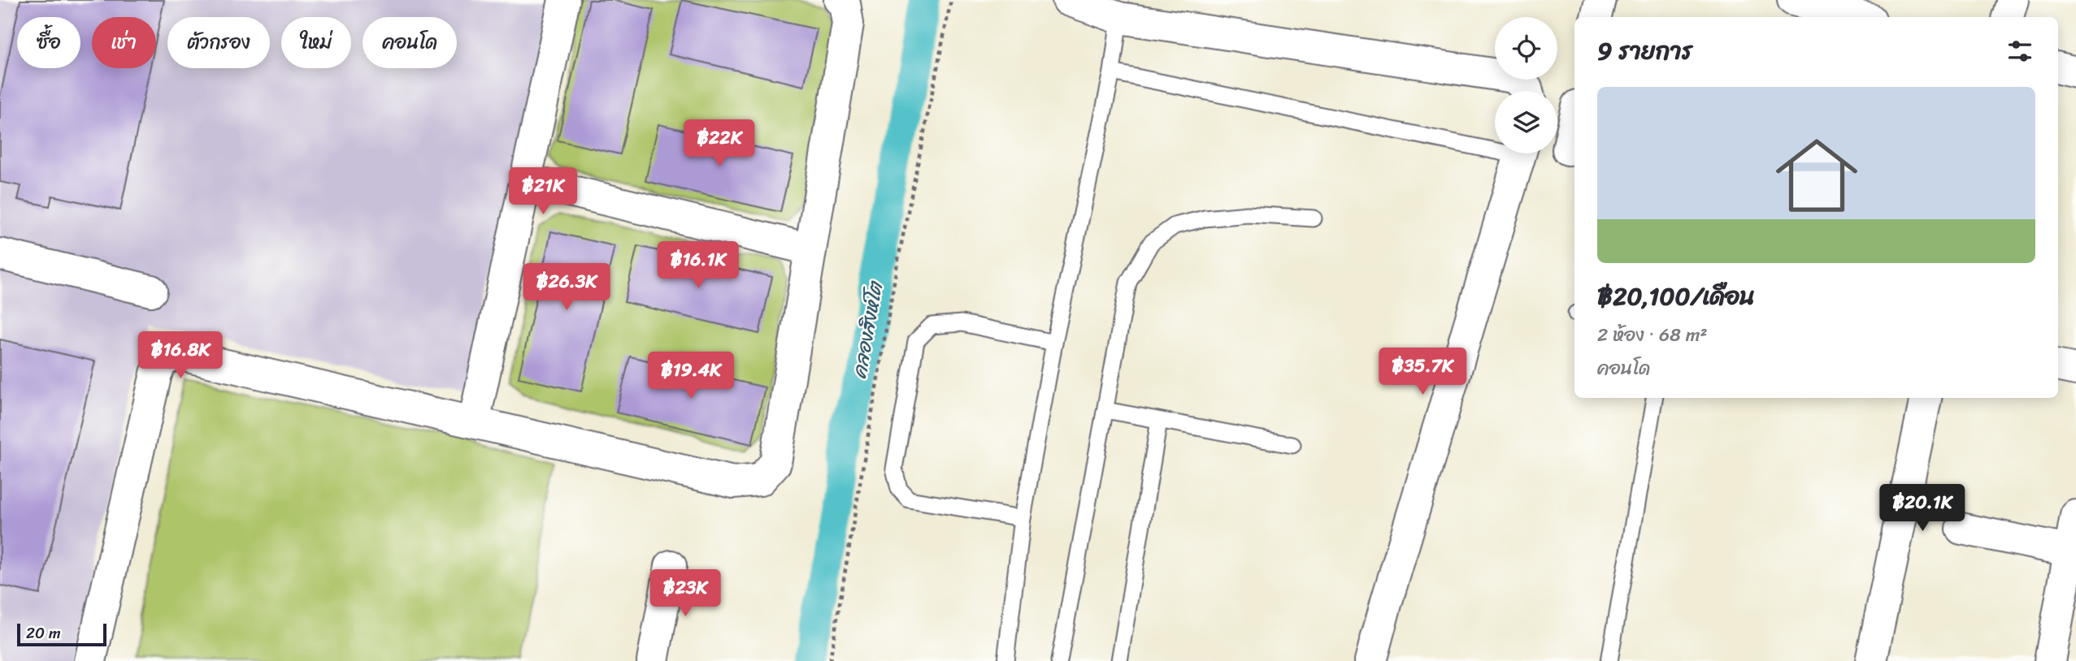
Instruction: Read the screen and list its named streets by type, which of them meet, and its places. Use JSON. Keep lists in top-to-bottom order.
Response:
{
  "water": ["คลองสิงห์โต"],
  "scale_bar": "20 m",
  "page": {
    "chip": [
      "ซื้อ",
      "เช่า",
      "ตัวกรอง",
      "ใหม่",
      "คอนโด"
    ],
    "heading": "9 รายการ",
    "list": [
      {
        "name": "฿20,100/เดือน",
        "note": "2 ห้อง · 68 m² · คอนโด"
      }
    ],
    "price": [
      "฿22K",
      "฿21K",
      "฿16.1K",
      "฿26.3K",
      "฿16.8K",
      "฿35.7K",
      "฿19.4K",
      "฿20.1K",
      "฿23K"
    ],
    "scale": "20 m"
  }
}
